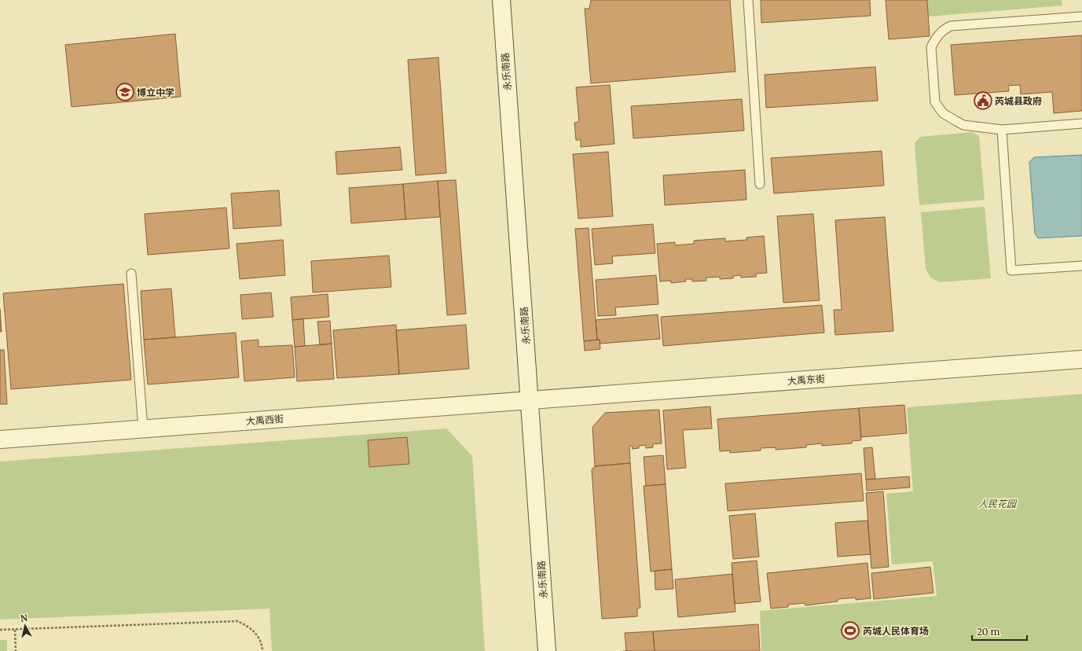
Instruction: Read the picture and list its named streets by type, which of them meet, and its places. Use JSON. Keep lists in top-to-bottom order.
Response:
{
  "streets": {
    "street": ["永乐南路", "大禹东街", "大禹西街"]
  },
  "crossings": [
    ["永乐南路", "大禹东街"],
    ["永乐南路", "大禹西街"],
    ["大禹东街", "大禹西街"]
  ],
  "parks": ["人民花园"],
  "places": {
    "school or university": ["博立中学"],
    "public building": ["芮城县政府"],
    "sports": ["芮城人民体育场"]
  },
  "scale_bar": "20 m",
  "north": "top"
}
